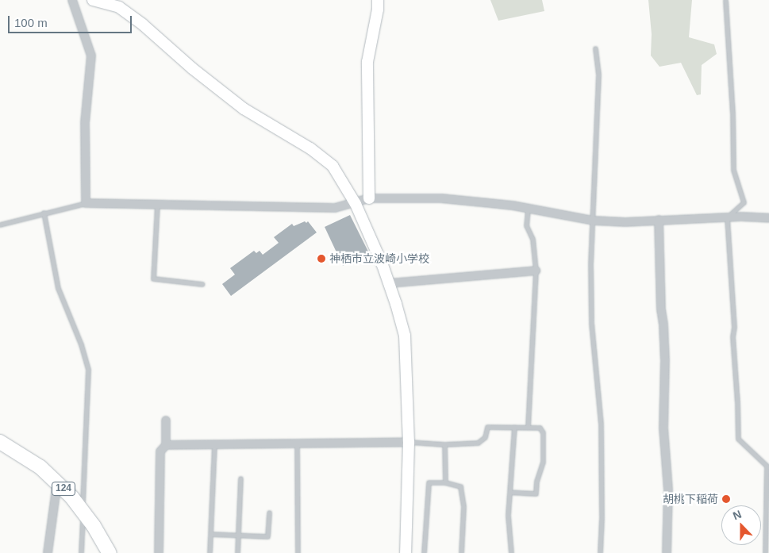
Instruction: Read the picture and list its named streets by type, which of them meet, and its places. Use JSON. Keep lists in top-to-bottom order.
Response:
{
  "streets": {
    "highway": ["124"]
  },
  "places": ["神栖市立波崎小学校", "胡桃下稲荷"],
  "scale_bar": "100 m",
  "north": "top"
}
